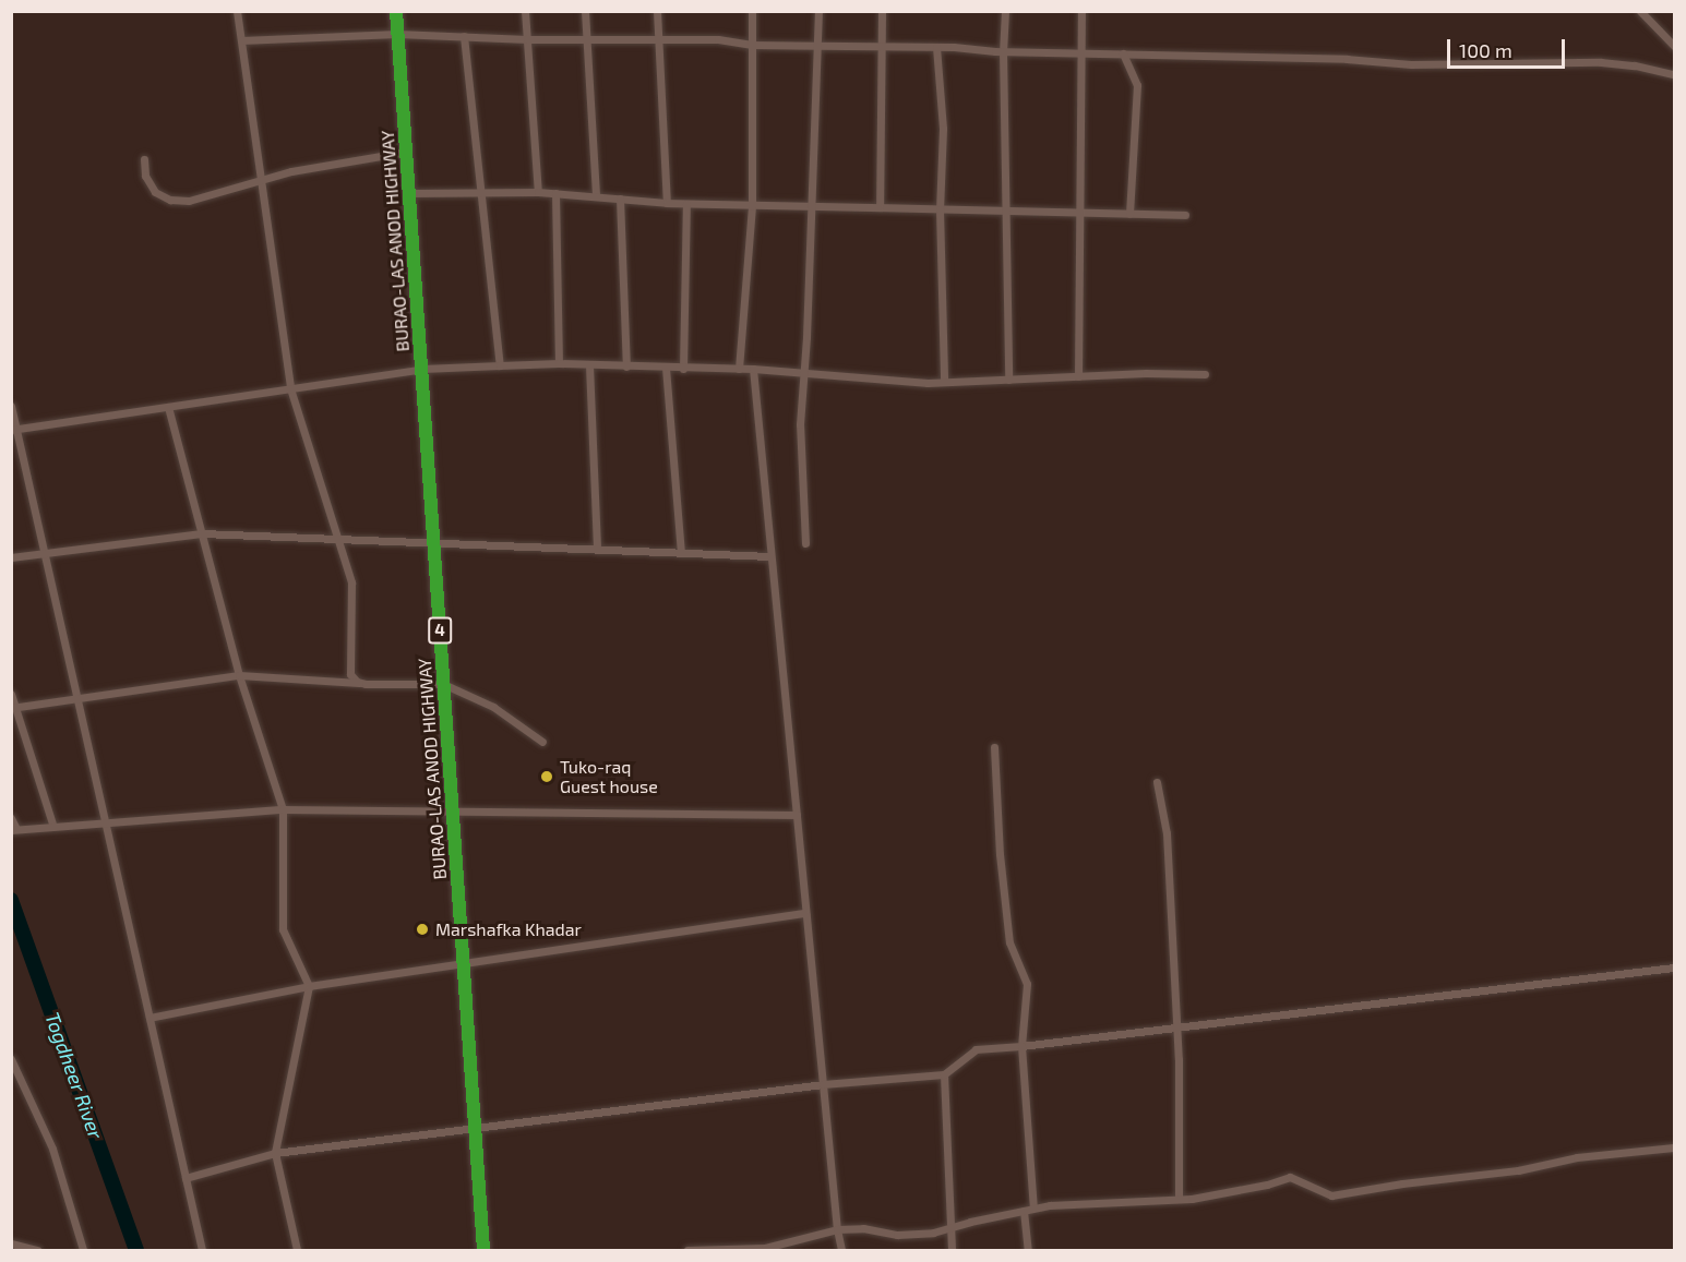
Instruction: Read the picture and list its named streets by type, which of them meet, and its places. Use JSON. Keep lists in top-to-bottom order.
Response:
{
  "streets": {
    "highway": ["BURAO-LAS ANOD HIGHWAY", "4"]
  },
  "water": ["Togdheer River"],
  "places": ["Tuko-raq Guest house", "Marshafka Khadar"],
  "scale_bar": "100 m"
}
